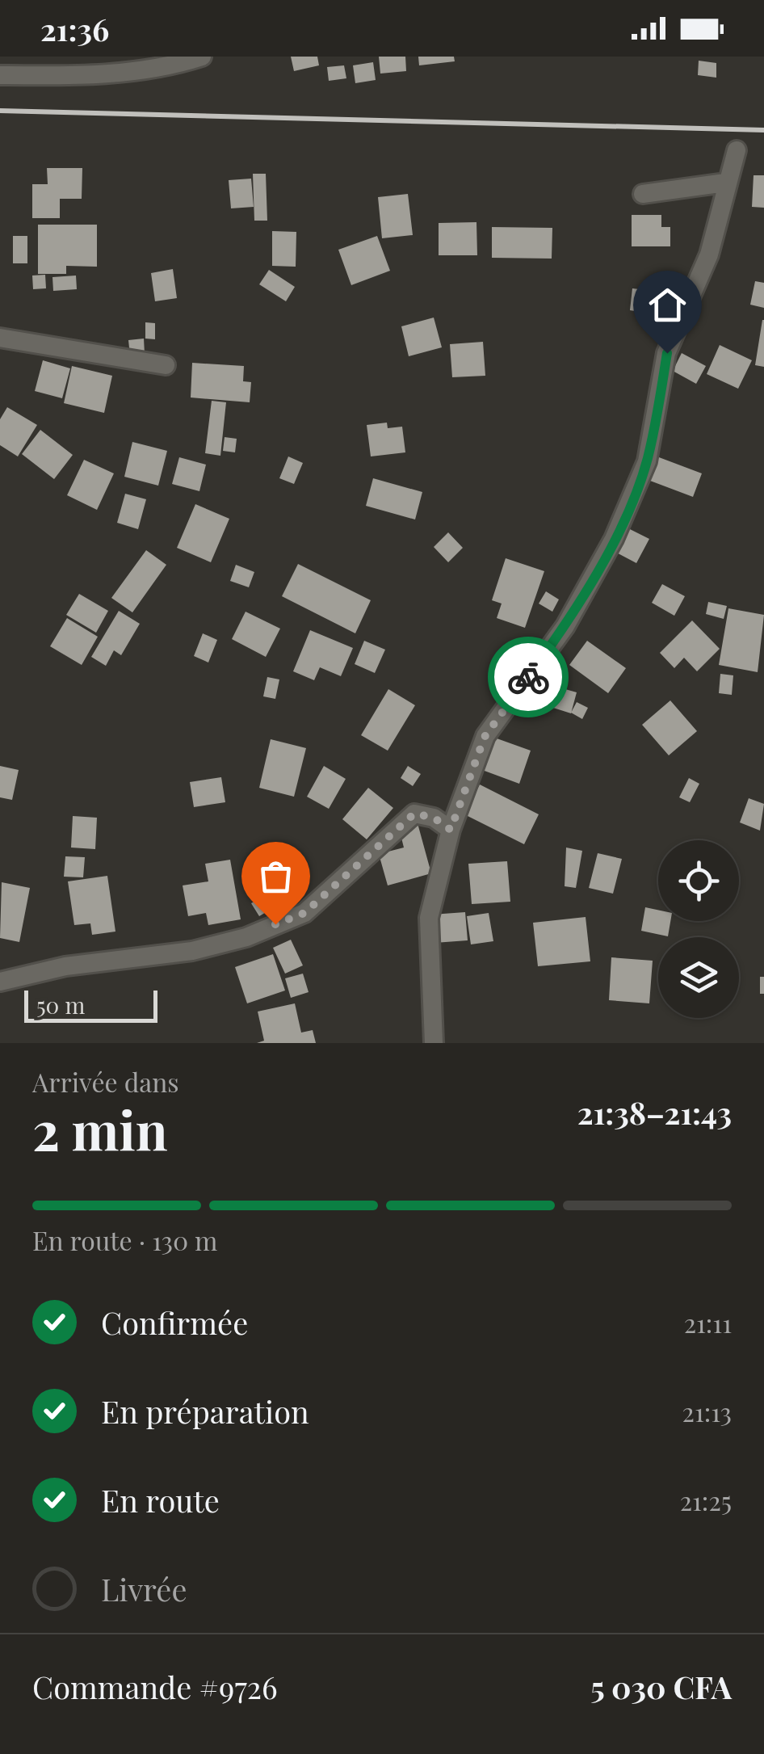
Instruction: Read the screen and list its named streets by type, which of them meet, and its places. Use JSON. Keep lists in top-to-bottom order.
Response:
{
  "scale_bar": "50 m",
  "page": {
    "status": "21:36",
    "scale": "50 m",
    "heading": ["2 min", "Arrivée dans", "21:38–21:43"],
    "panel": ["Commande #9726", "5 030 CFA"],
    "bar": "En route · 130 m",
    "list": [
      ["Confirmée", "21:11"],
      ["En préparation", "21:13"],
      ["En route", "21:25"],
      "Livrée"
    ]
  }
}
